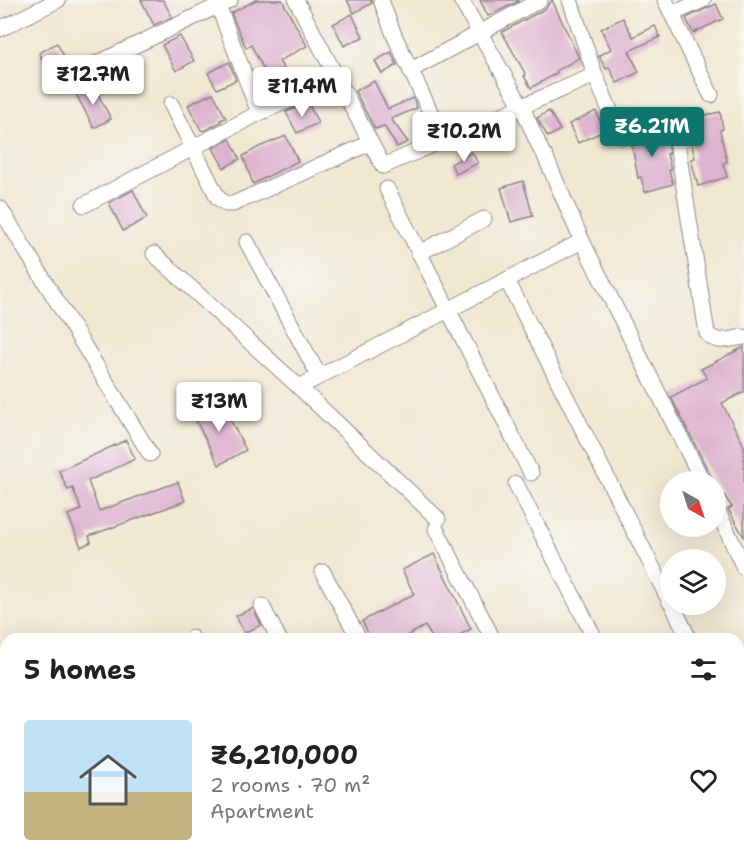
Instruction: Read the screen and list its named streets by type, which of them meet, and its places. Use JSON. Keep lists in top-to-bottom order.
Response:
{
  "north": "bottom right",
  "page": {
    "price": [
      "₹12.7M",
      "₹11.4M",
      "₹6.21M",
      "₹10.2M",
      "₹13M"
    ],
    "heading": "5 homes",
    "list": [
      {
        "name": "₹6,210,000",
        "note": "2 rooms · 70 m² · Apartment"
      }
    ]
  }
}
